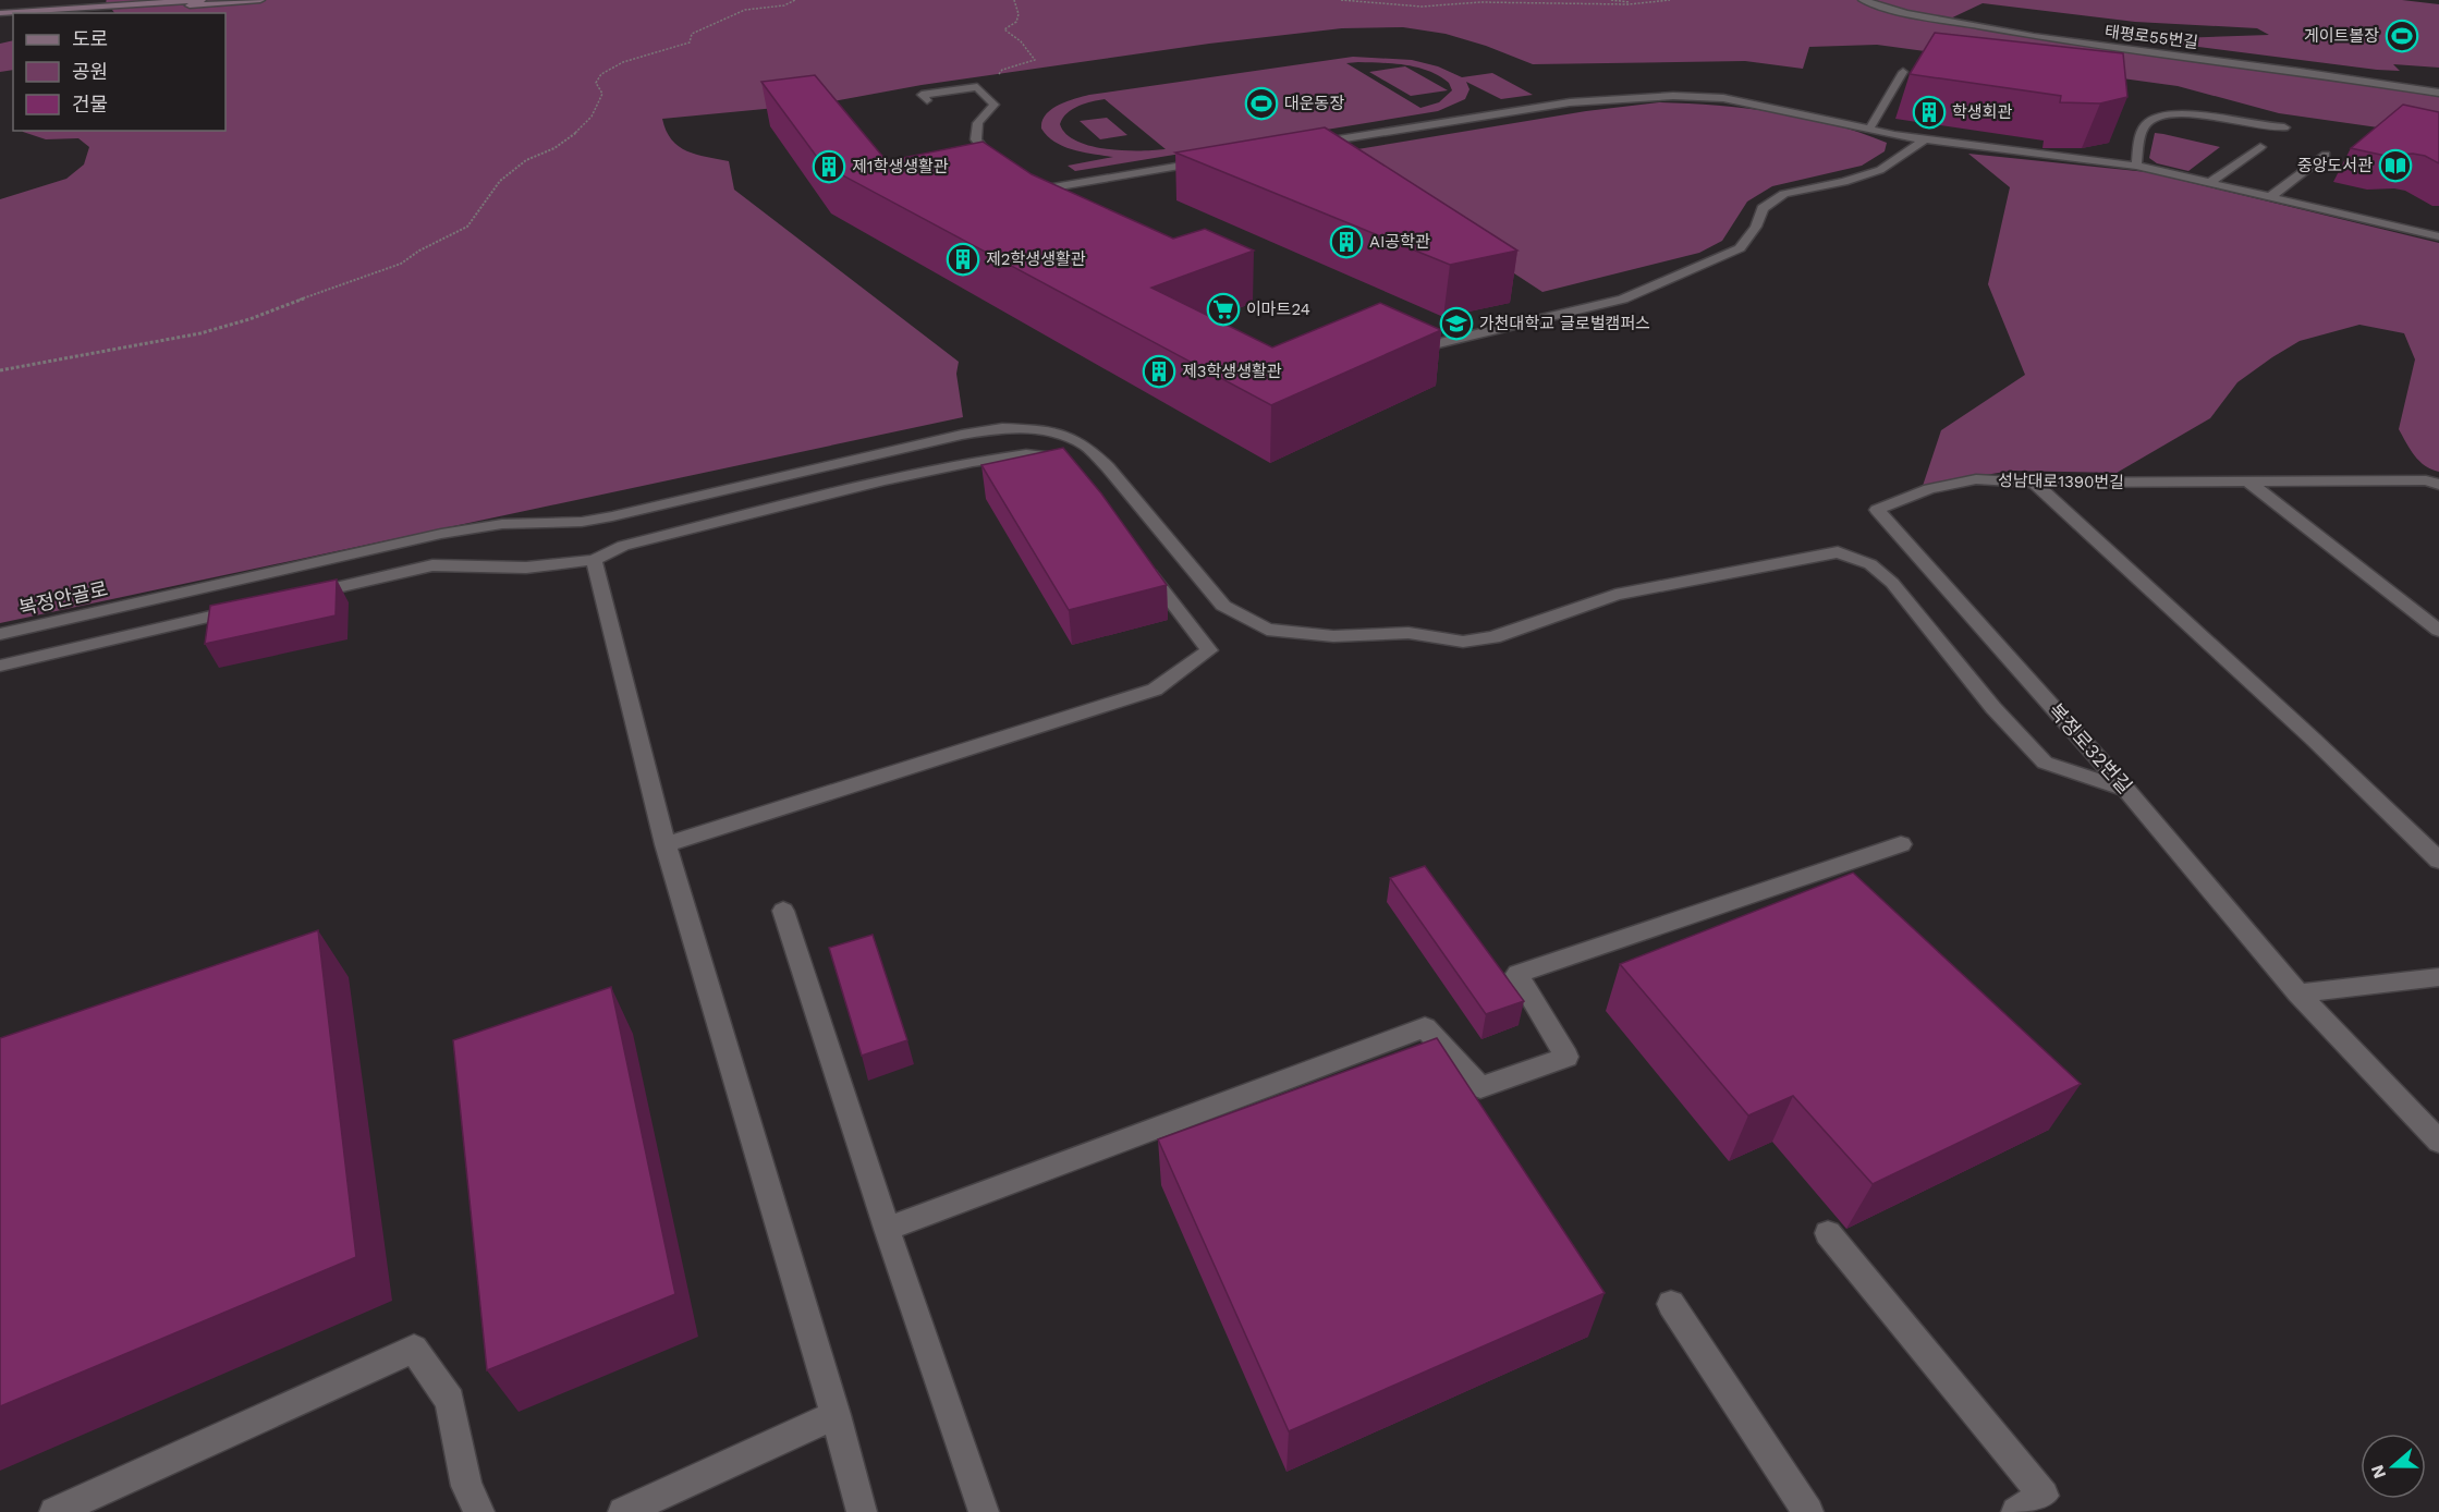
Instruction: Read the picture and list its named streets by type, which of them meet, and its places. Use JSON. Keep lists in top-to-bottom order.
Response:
{
  "streets": {
    "street": [
      "태평로55번길",
      "성남대로1390번길",
      "복정안골로",
      "복정로32번길"
    ]
  },
  "crossings": [
    ["성남대로1390번길", "복정로32번길"],
    ["복정안골로", "복정로32번길"]
  ],
  "places": {
    "sports": ["게이트볼장", "대운동장"],
    "building": [
      "학생회관",
      "제1학생생활관",
      "AI공학관",
      "제2학생생활관",
      "제3학생생활관"
    ],
    "library": ["중앙도서관"],
    "supermarket": ["이마트24"],
    "school or university": ["가천대학교 글로벌캠퍼스"]
  },
  "legend": ["도로", "공원", "건물"],
  "north": "left"
}
